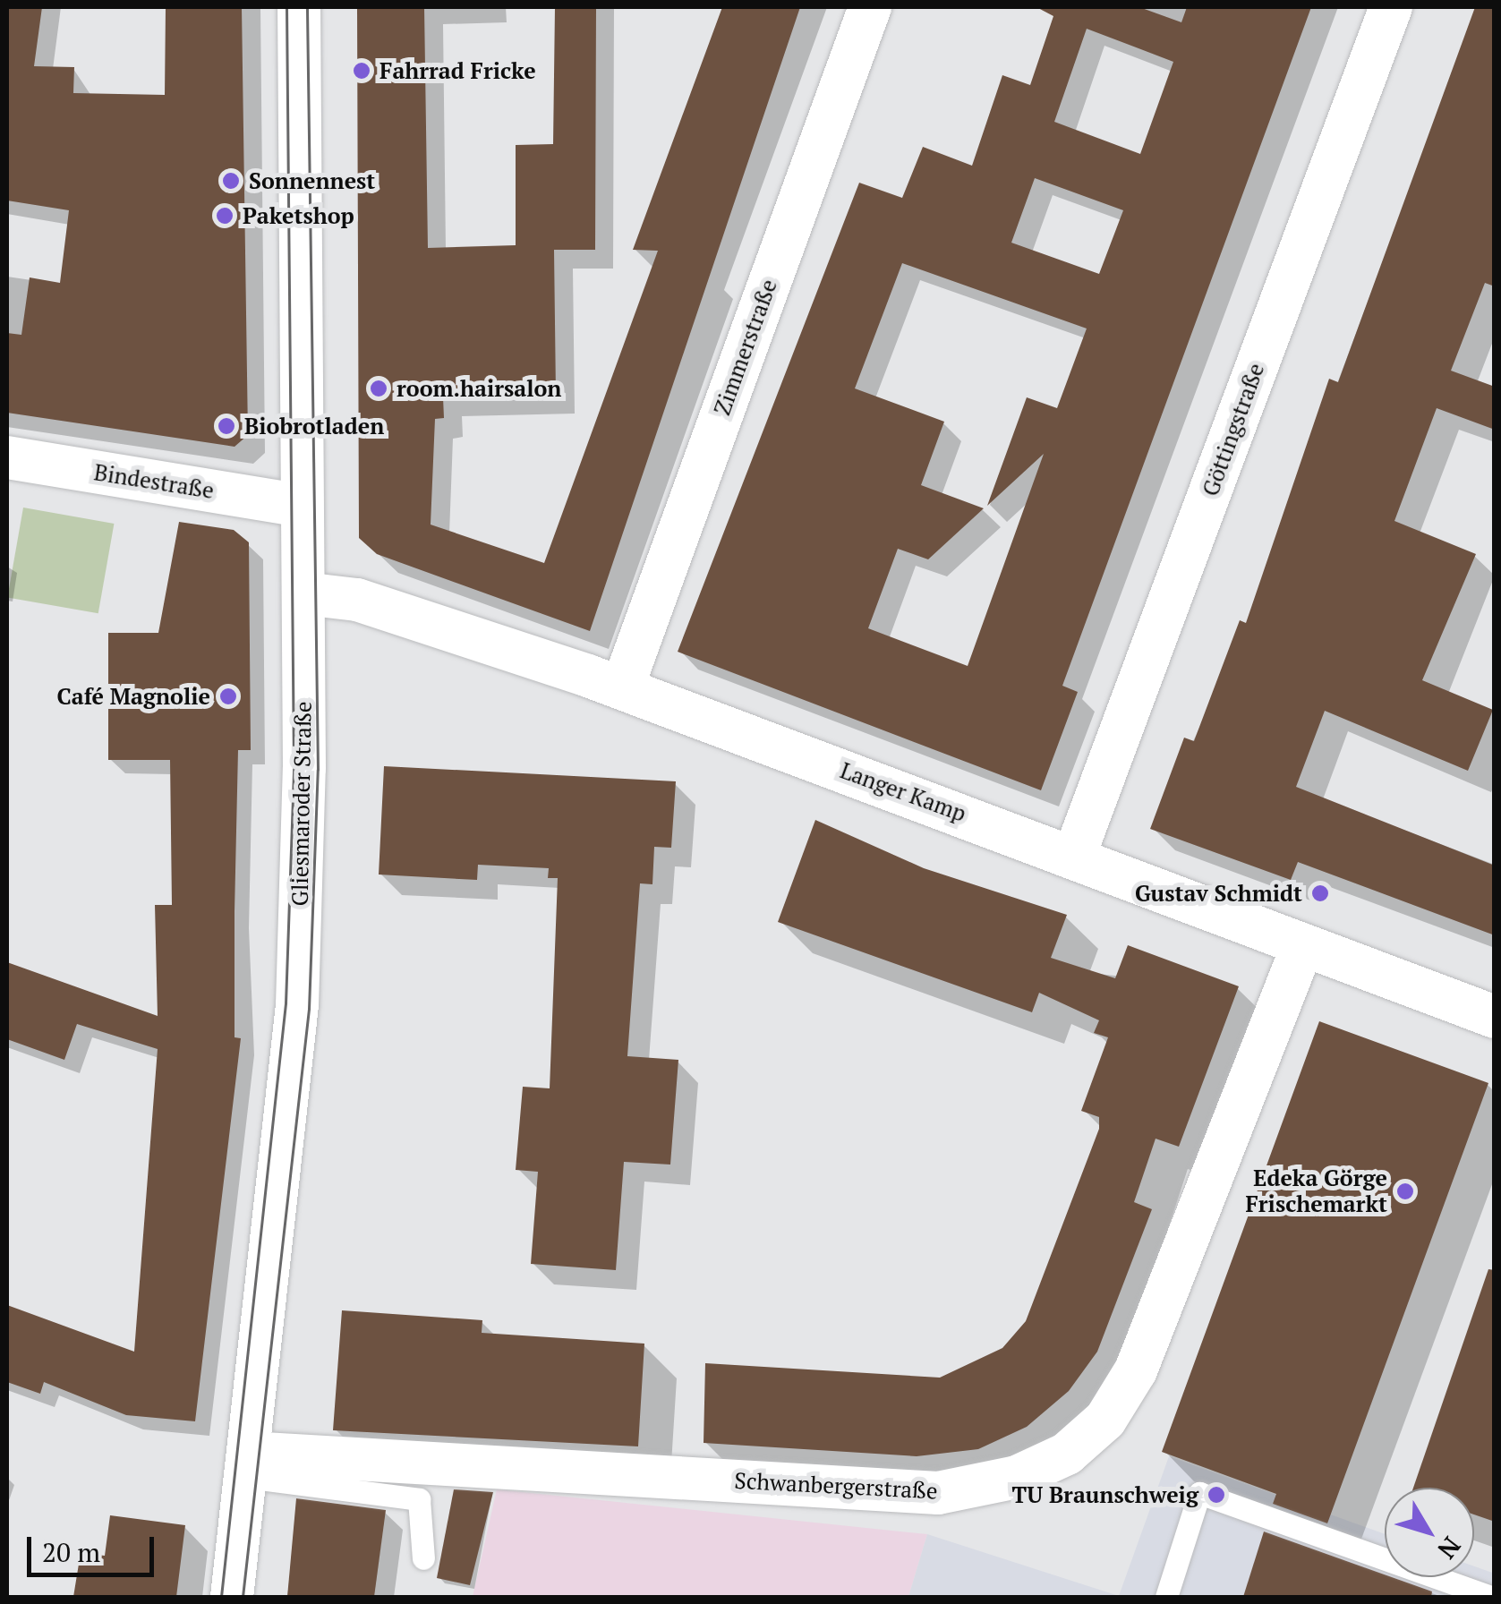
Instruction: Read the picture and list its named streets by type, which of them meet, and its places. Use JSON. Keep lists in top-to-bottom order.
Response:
{
  "streets": {
    "street": [
      "Zimmerstraße",
      "Göttingstraße",
      "Bindestraße",
      "Langer Kamp",
      "Gliesmaroder Straße",
      "Schwanbergerstraße"
    ]
  },
  "crossings": [
    ["Zimmerstraße", "Langer Kamp"],
    ["Göttingstraße", "Langer Kamp"],
    ["Bindestraße", "Gliesmaroder Straße"],
    ["Langer Kamp", "Gliesmaroder Straße"],
    ["Langer Kamp", "Schwanbergerstraße"],
    ["Gliesmaroder Straße", "Schwanbergerstraße"]
  ],
  "places": [
    "Fahrrad Fricke",
    "Sonnennest",
    "Paketshop",
    "room.hairsalon",
    "Biobrotladen",
    "Café Magnolie",
    "Gustav Schmidt",
    "Edeka Görge Frischemarkt",
    "TU Braunschweig"
  ],
  "scale_bar": "20 m",
  "north": "bottom right"
}
